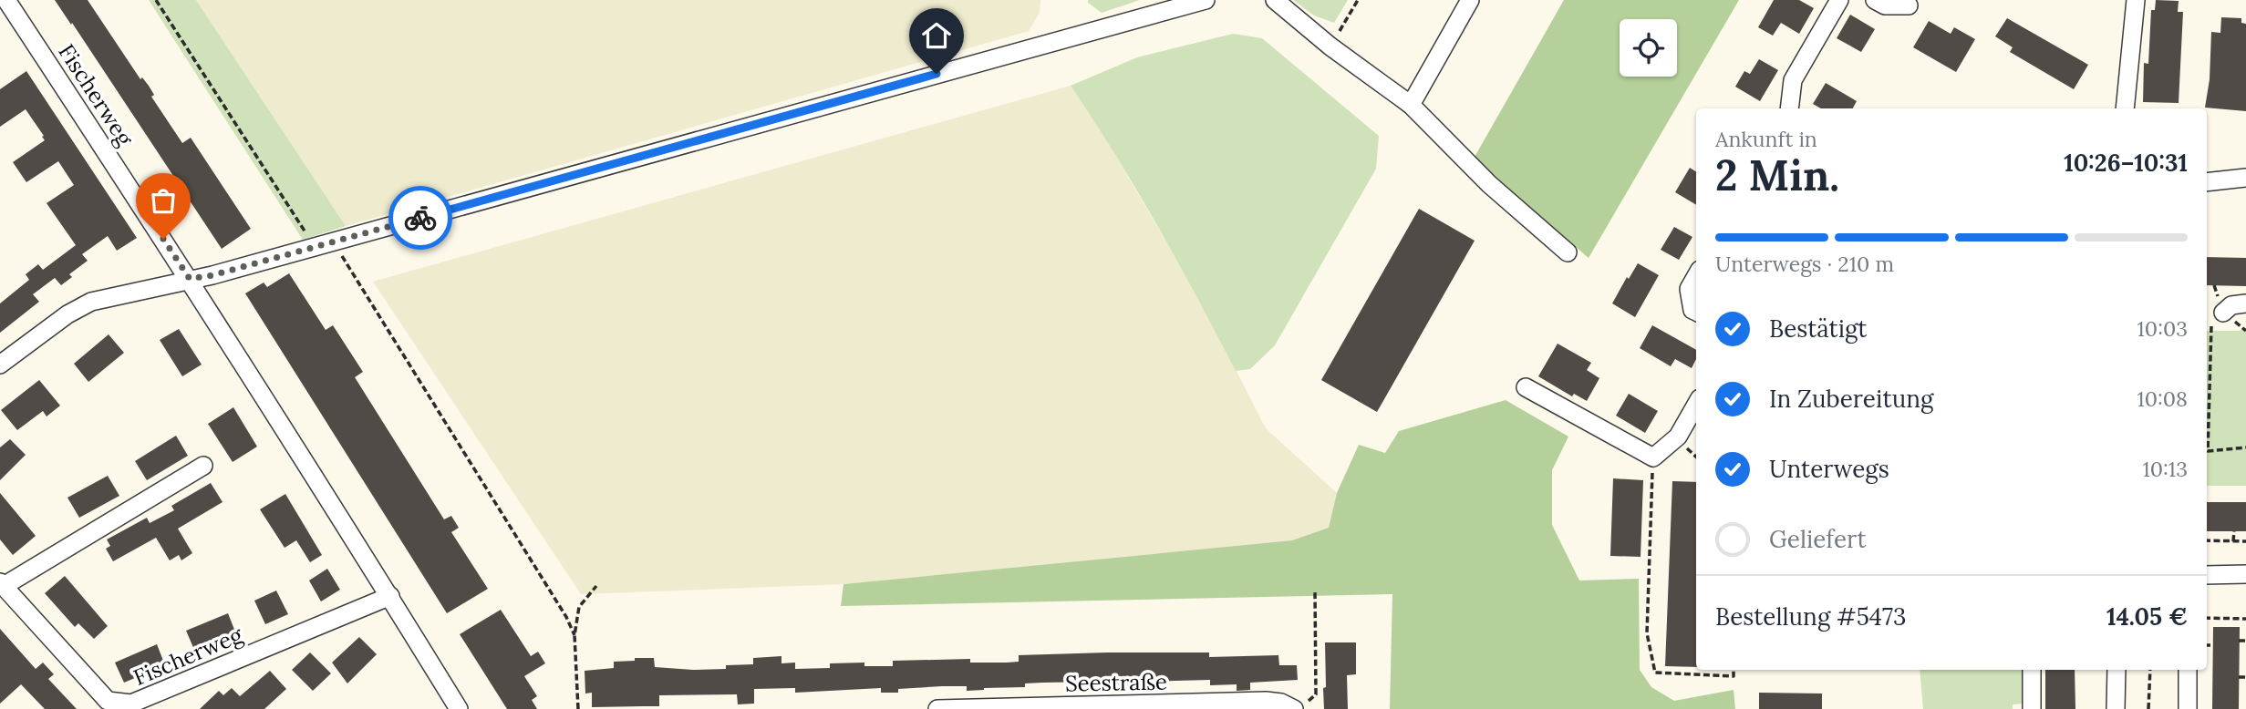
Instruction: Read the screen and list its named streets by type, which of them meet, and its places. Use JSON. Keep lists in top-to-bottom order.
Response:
{
  "streets": {
    "street": ["Fischerweg", "Seestraße"]
  },
  "page": {
    "heading": ["2 Min.", "Ankunft in", "10:26–10:31"],
    "panel": ["Bestellung #5473", "14.05 €"],
    "bar": "Unterwegs · 210 m",
    "list": [
      ["Bestätigt", "10:03"],
      ["In Zubereitung", "10:08"],
      ["Unterwegs", "10:13"],
      "Geliefert"
    ]
  }
}
